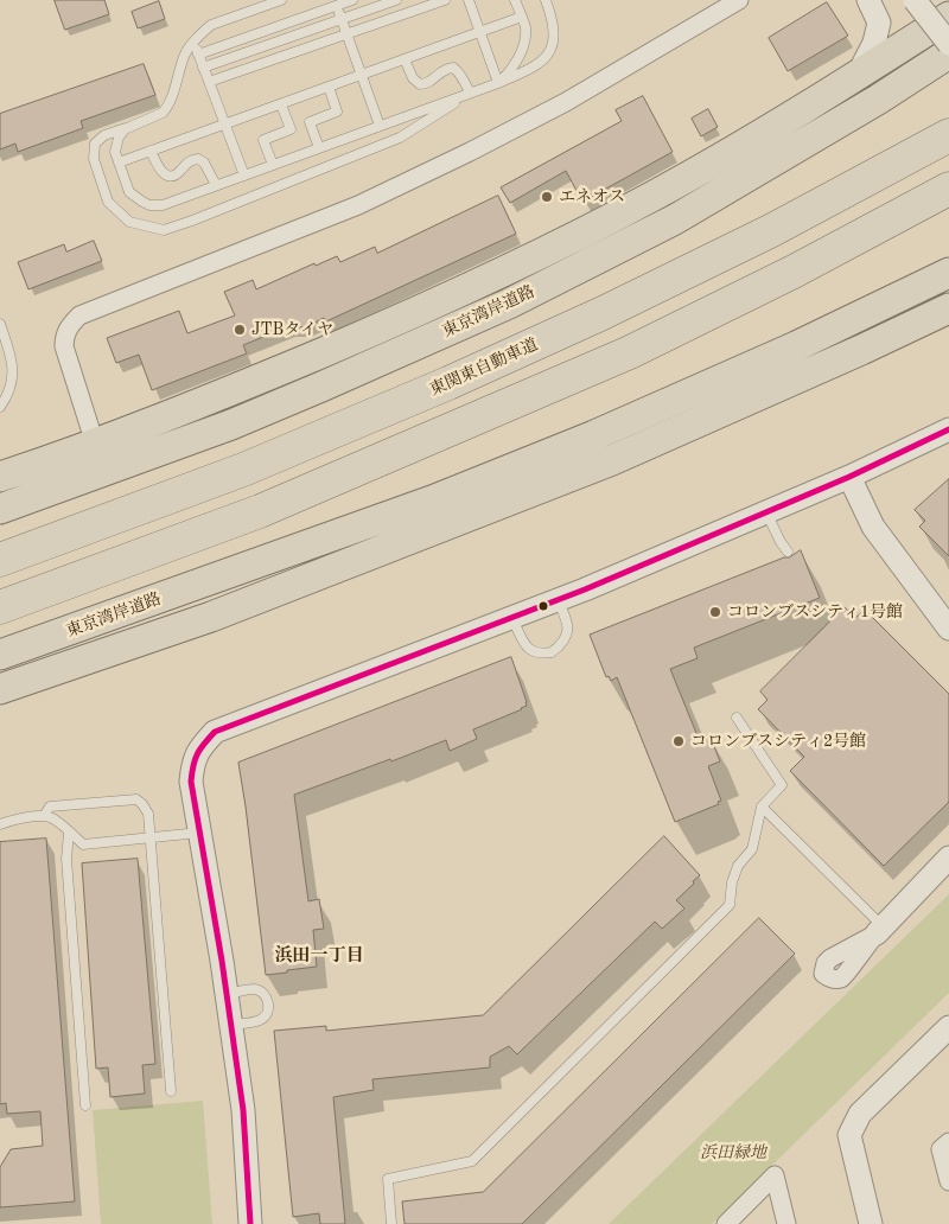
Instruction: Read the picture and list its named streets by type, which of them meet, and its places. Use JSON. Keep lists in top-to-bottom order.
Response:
{
  "streets": {
    "highway": ["東京湾岸道路", "東関東自動車道"]
  },
  "districts": ["浜田一丁目"],
  "parks": ["浜田緑地"],
  "places": [
    "エネオス",
    "JTBタイヤ",
    "コロンブスシティ1号館",
    "コロンブスシティ2号館"
  ]
}
